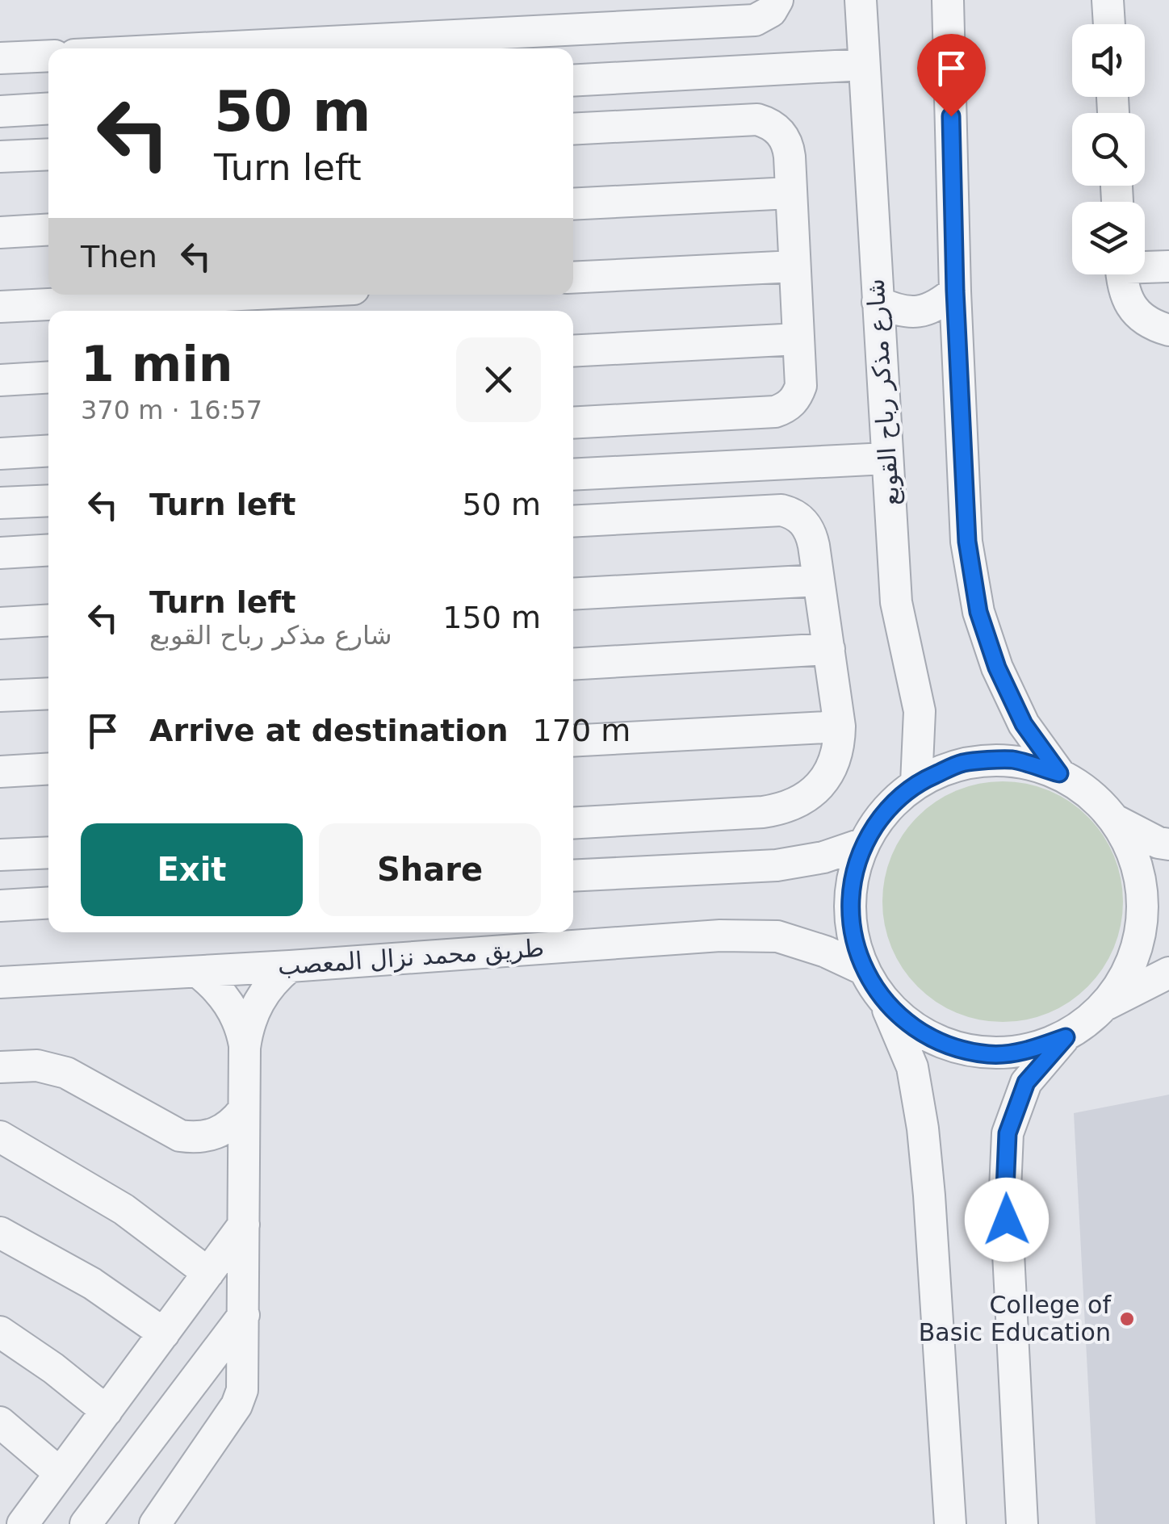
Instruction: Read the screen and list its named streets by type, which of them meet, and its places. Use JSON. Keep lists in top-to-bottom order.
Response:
{
  "streets": {
    "street": ["شارع مذكر رباح القوبع", "طريق محمد نزال المعصب"]
  },
  "places": ["College of Basic Education"],
  "page": {
    "turn": ["50 m", "Turn left"],
    "then": "Then",
    "heading": ["1 min", "370 m · 16:57"],
    "list": [
      {
        "name": "Turn left",
        "value": "50 m"
      },
      {
        "name": "Turn left",
        "note": "شارع مذكر رباح القوبع",
        "value": "150 m"
      },
      {
        "name": "Arrive at destination",
        "value": "170 m"
      }
    ],
    "buttons": ["Exit", "Share"]
  }
}
